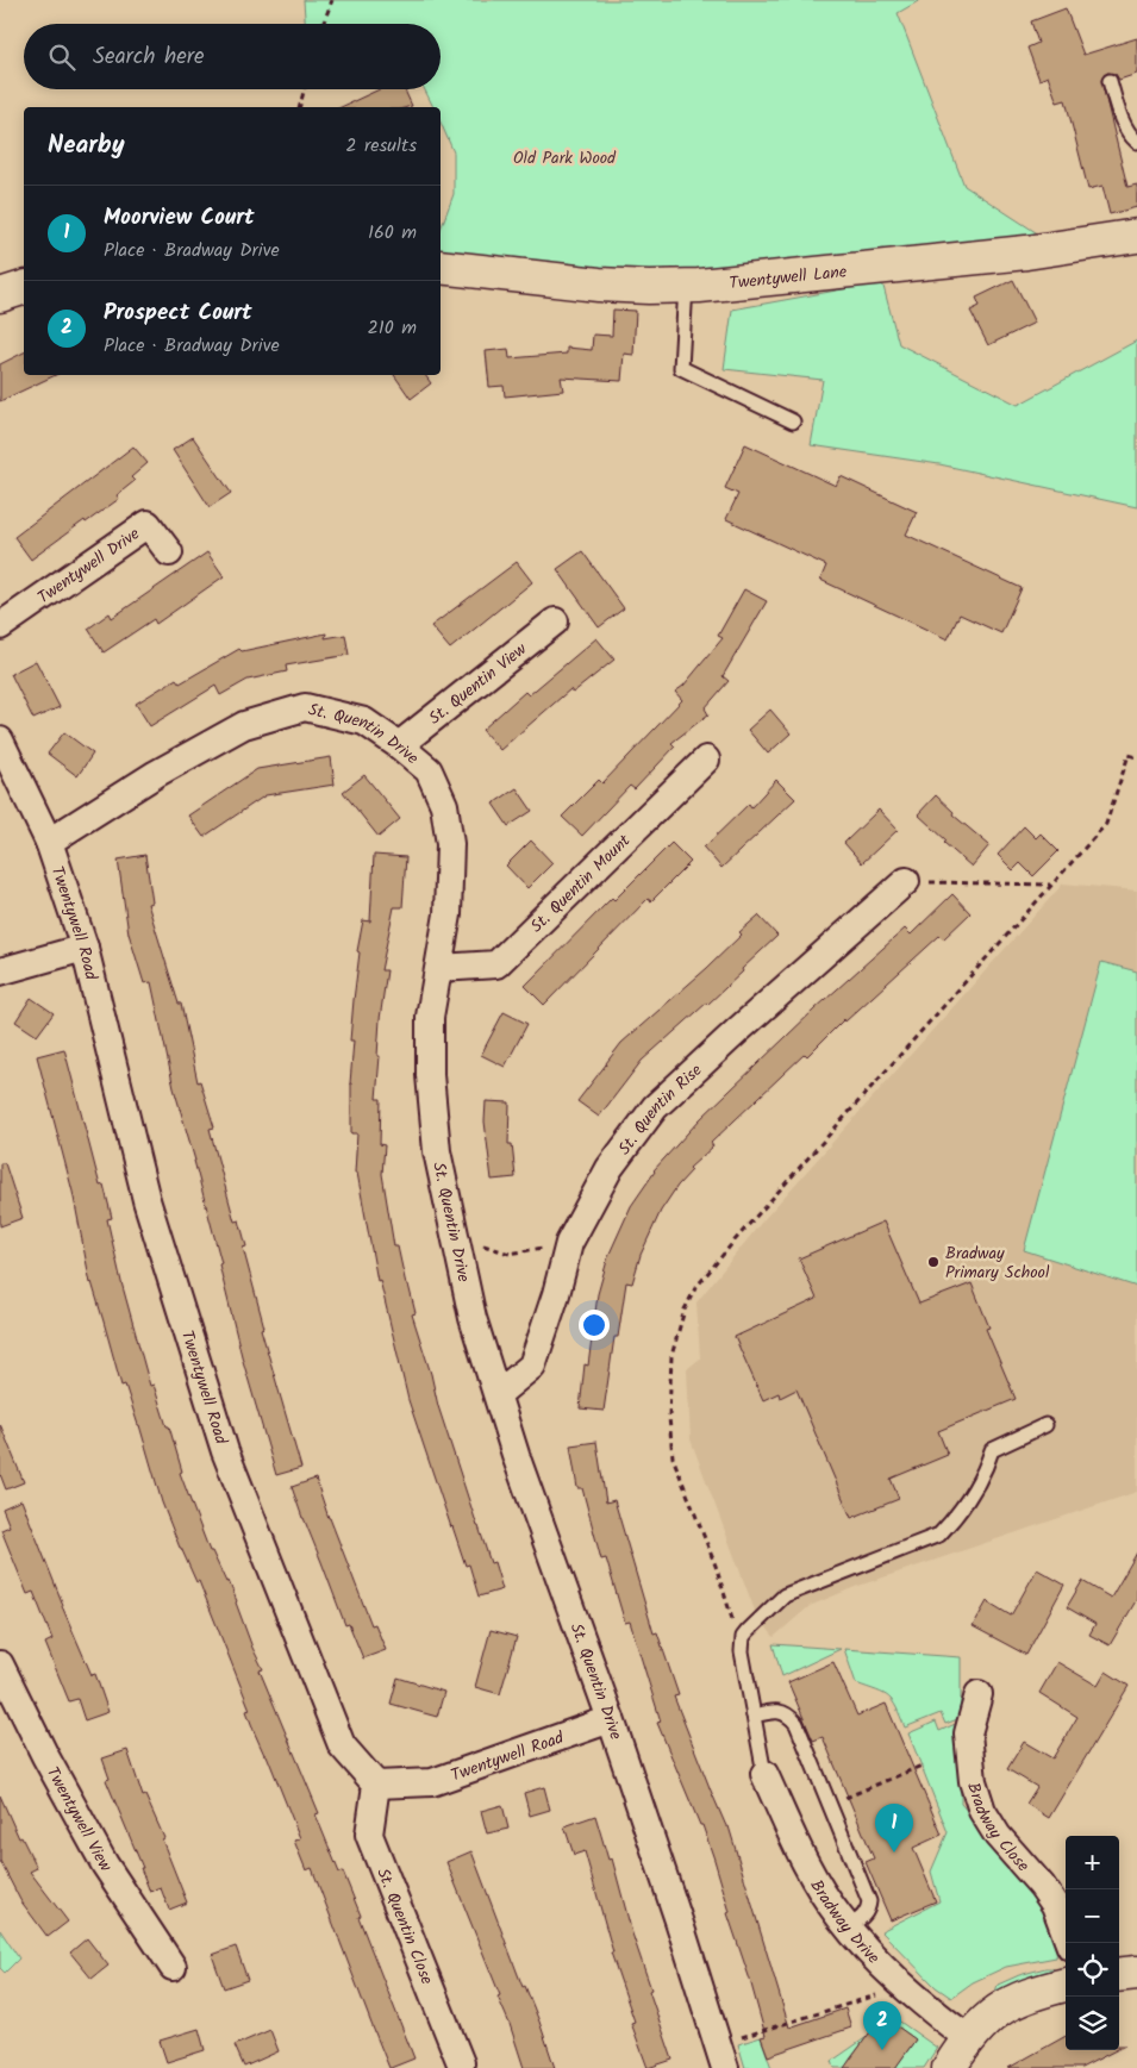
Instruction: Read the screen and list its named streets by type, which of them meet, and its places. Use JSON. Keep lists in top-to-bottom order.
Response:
{
  "streets": {
    "street": [
      "Twentywell Lane",
      "Twentywell Drive",
      "St. Quentin View",
      "St. Quentin Drive",
      "St. Quentin Mount",
      "Twentywell Road",
      "St. Quentin Rise",
      "Twentywell View",
      "Bradway Close",
      "Bradway Drive",
      "St. Quentin Close"
    ]
  },
  "crossings": [
    ["St. Quentin View", "St. Quentin Drive"],
    ["St. Quentin Drive", "St. Quentin Mount"],
    ["St. Quentin Drive", "Twentywell Road"],
    ["St. Quentin Drive", "St. Quentin Rise"],
    ["Twentywell Road", "St. Quentin Close"]
  ],
  "parks": ["Old Park Wood"],
  "places": ["Bradway Primary School"],
  "page": {
    "search": "Search here",
    "heading": ["Nearby", "2 results"],
    "list": [
      {
        "mark": "1",
        "name": "Moorview Court",
        "note": "Place · Bradway Drive",
        "value": "160 m"
      },
      {
        "mark": "2",
        "name": "Prospect Court",
        "note": "Place · Bradway Drive",
        "value": "210 m"
      }
    ],
    "pins": ["1", "2"],
    "map_buttons": ["+", "−"]
  }
}
